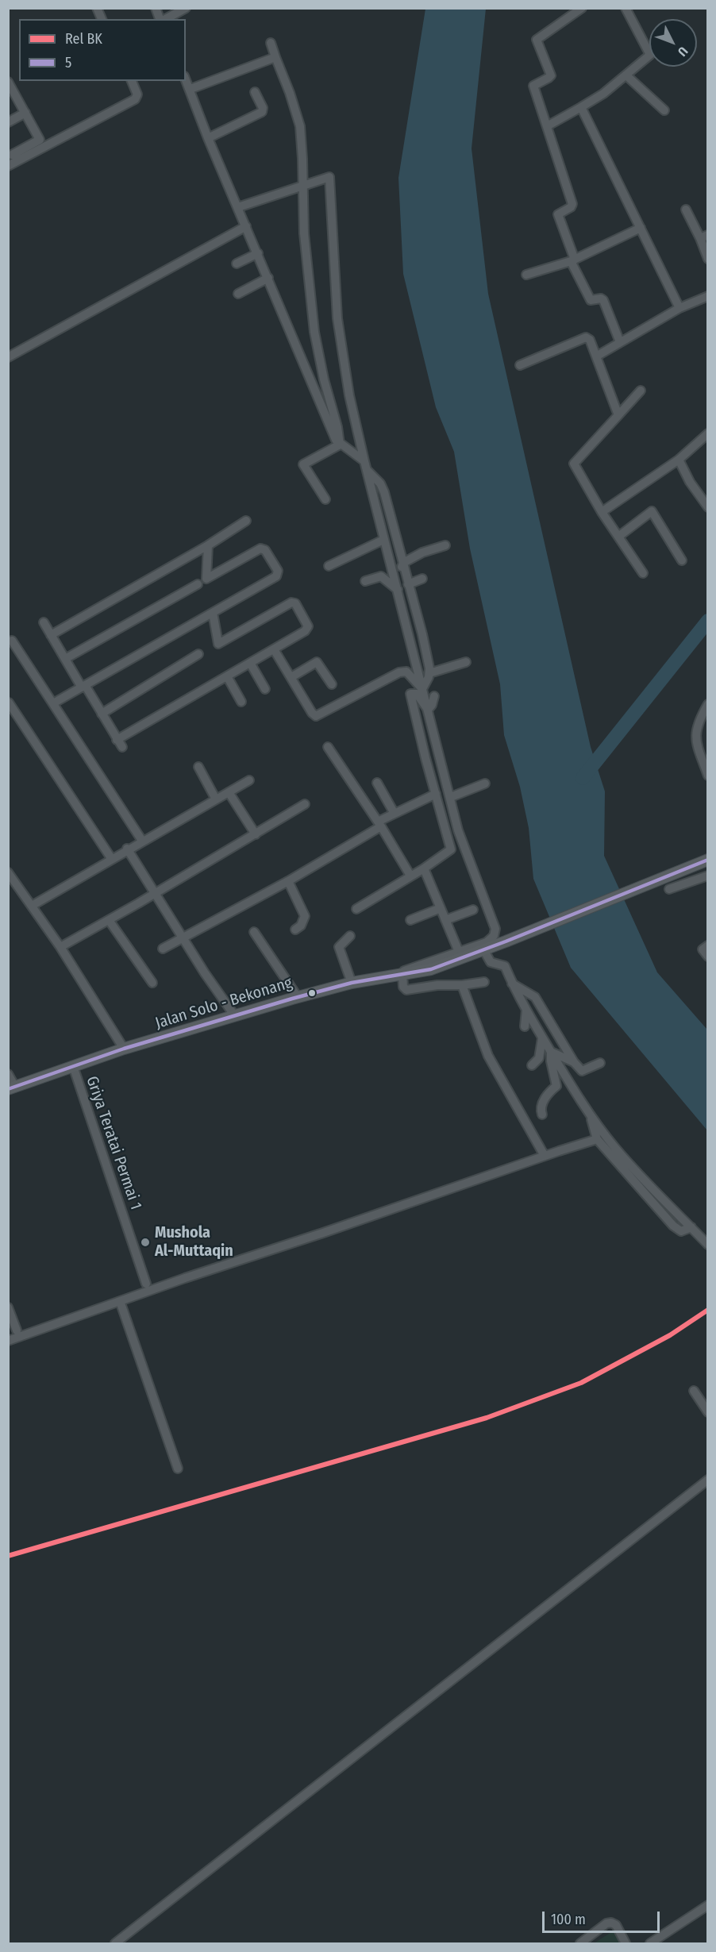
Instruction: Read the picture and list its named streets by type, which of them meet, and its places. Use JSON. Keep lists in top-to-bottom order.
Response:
{
  "streets": {
    "main road": ["Jalan Solo - Bekonang"],
    "street": ["Griya Teratai Permai 1"]
  },
  "crossings": [
    ["Jalan Solo - Bekonang", "Griya Teratai Permai 1"]
  ],
  "places": ["Mushola Al-Muttaqin"],
  "lines": ["transit line 5", "rail line BK"],
  "legend": ["Rel BK", "5"],
  "scale_bar": "100 m",
  "north": "bottom right"
}
